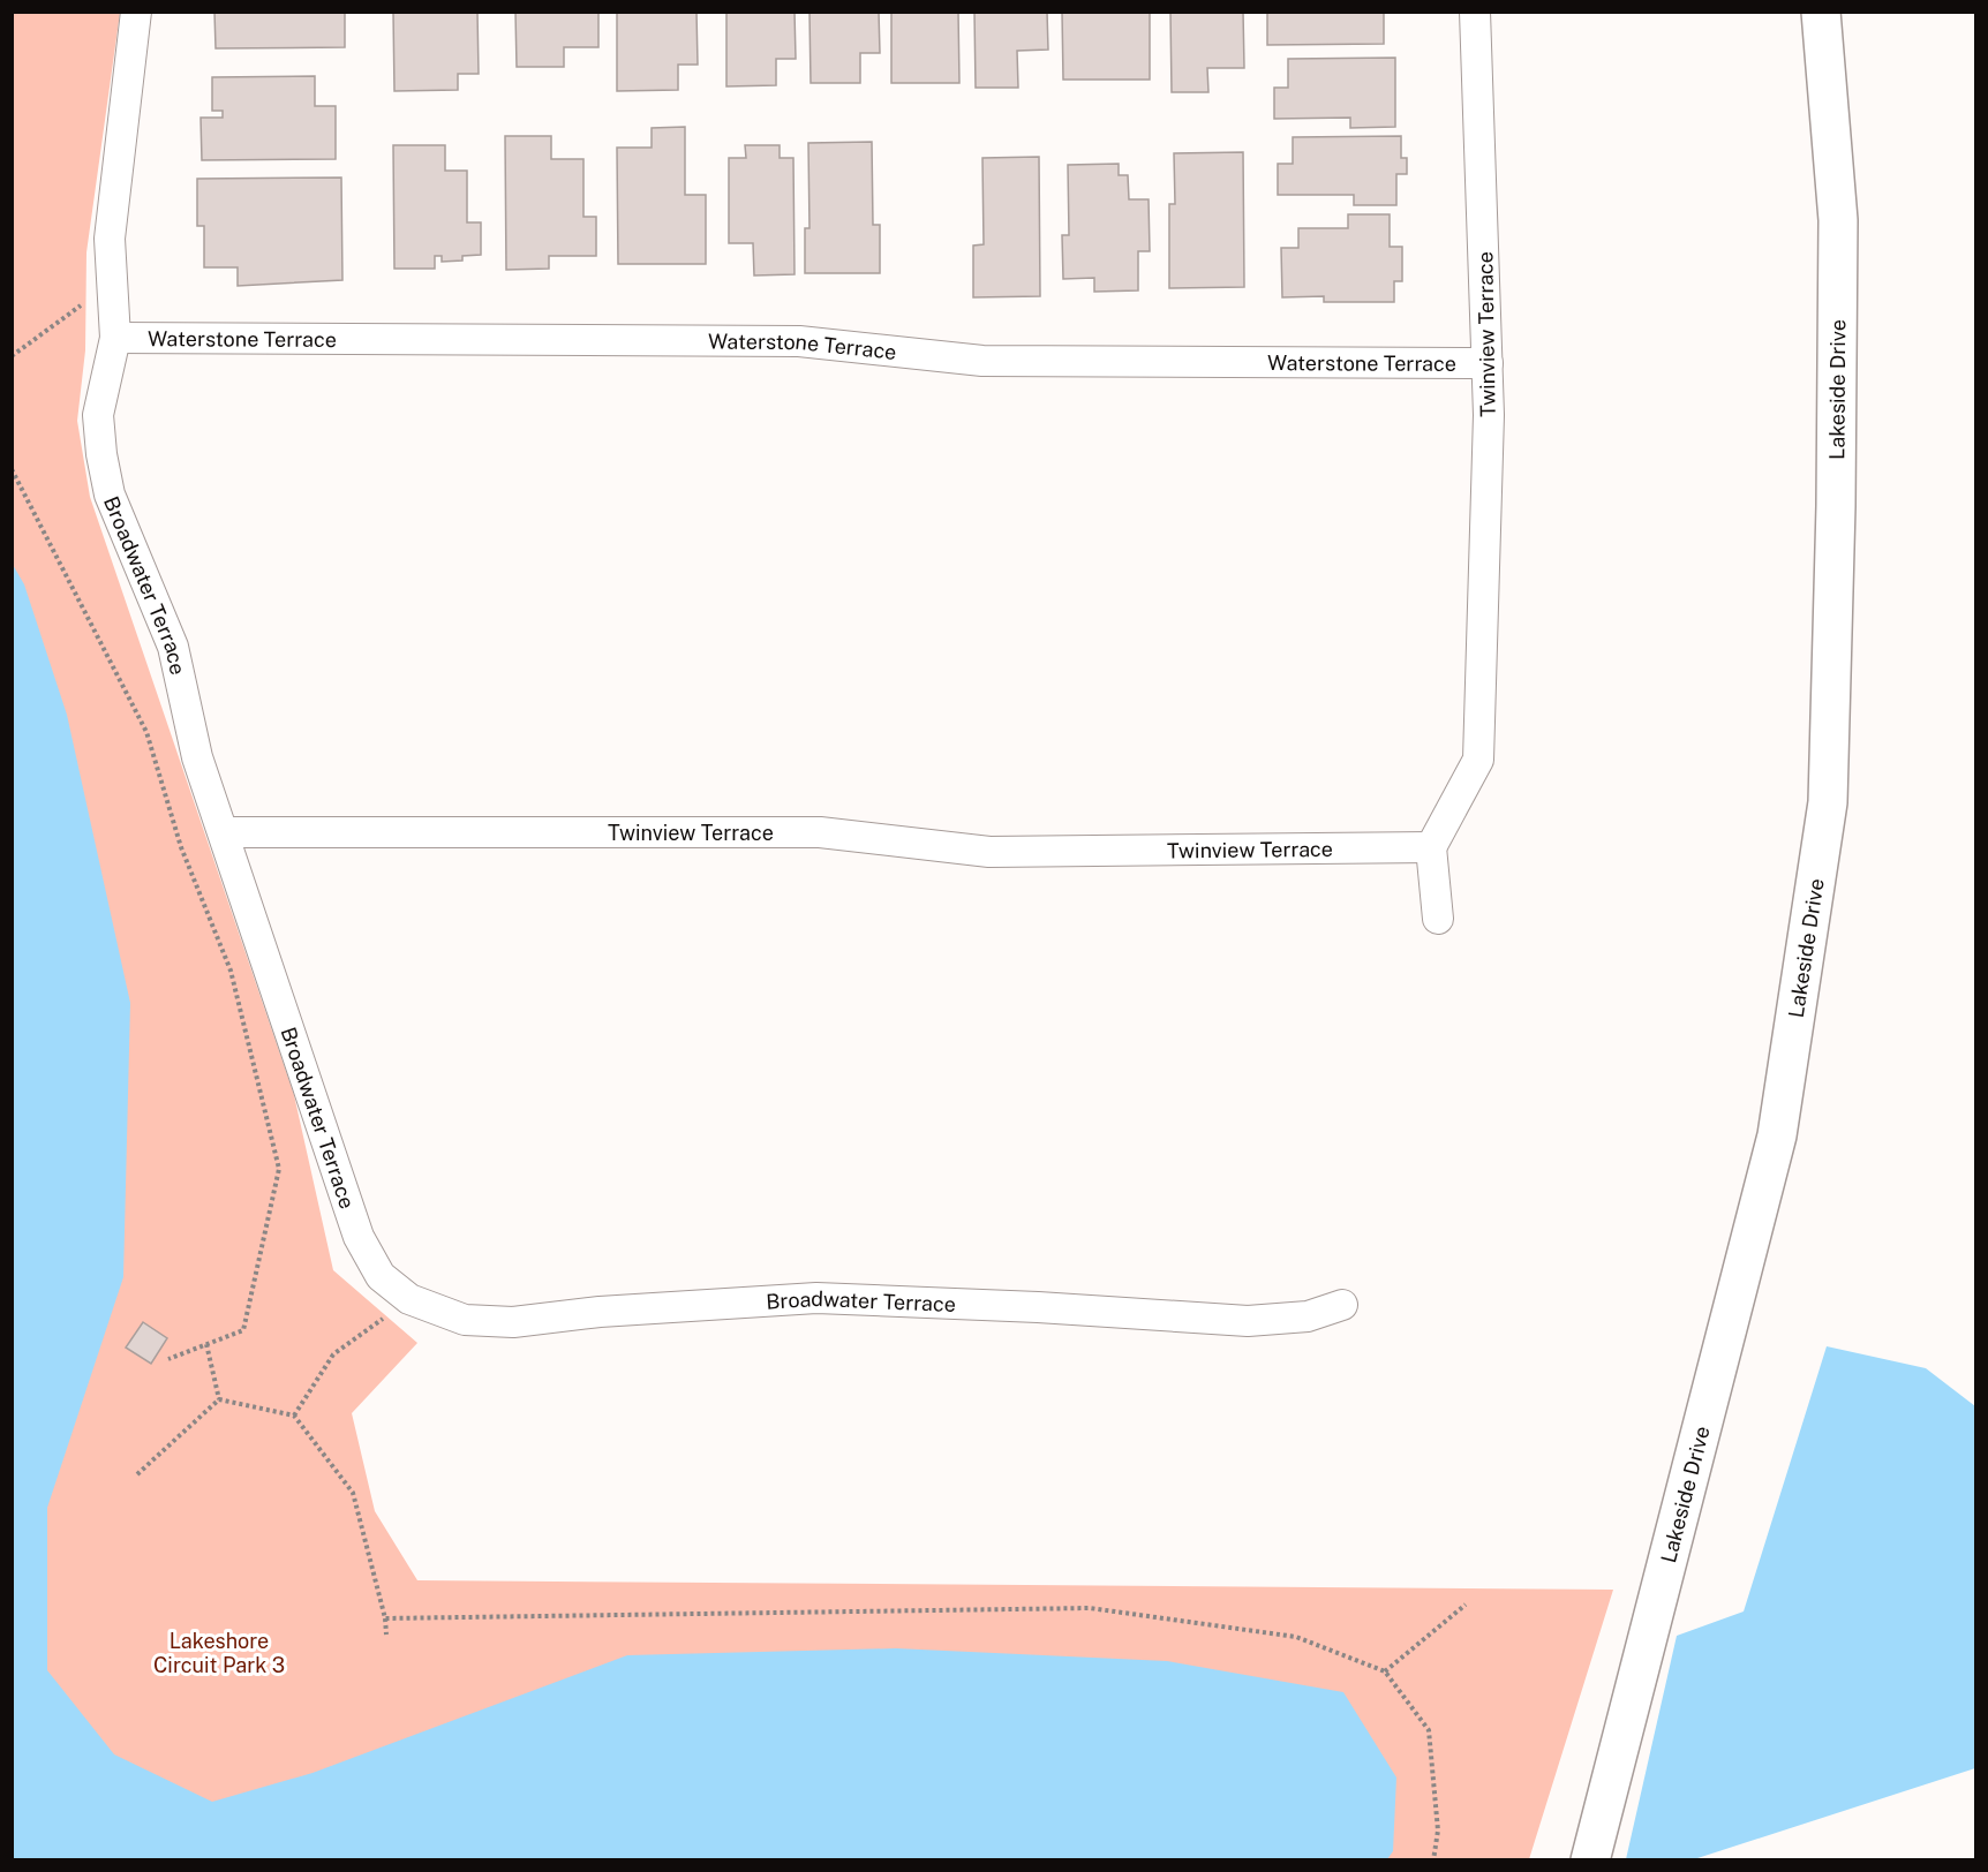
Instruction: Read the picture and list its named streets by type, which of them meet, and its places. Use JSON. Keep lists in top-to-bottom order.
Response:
{
  "streets": {
    "street": [
      "Twinview Terrace",
      "Waterstone Terrace",
      "Lakeside Drive",
      "Broadwater Terrace"
    ]
  },
  "crossings": [
    ["Twinview Terrace", "Waterstone Terrace"],
    ["Twinview Terrace", "Broadwater Terrace"],
    ["Waterstone Terrace", "Broadwater Terrace"]
  ],
  "parks": ["Lakeshore Circuit Park 3"]
}
